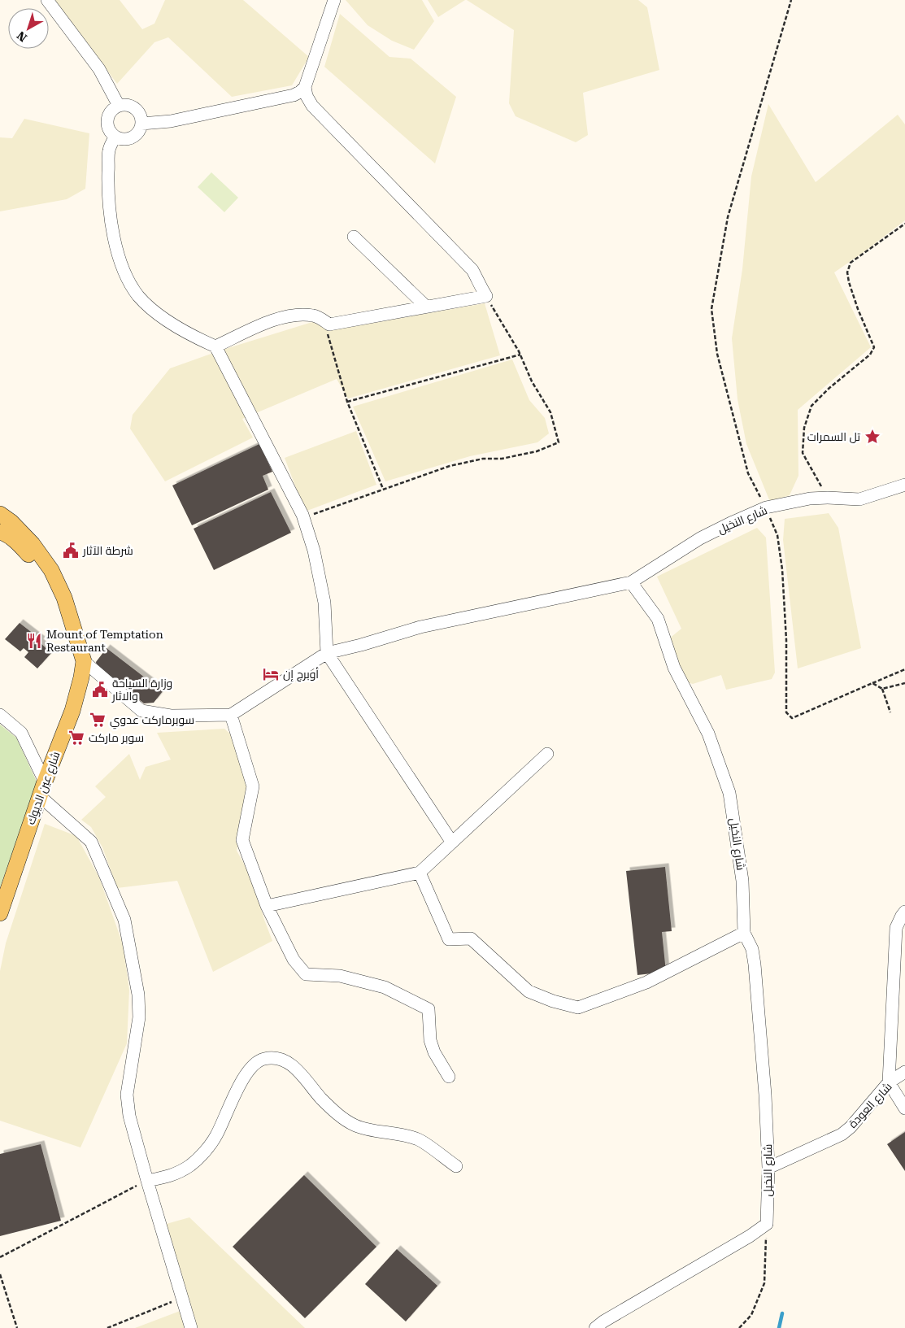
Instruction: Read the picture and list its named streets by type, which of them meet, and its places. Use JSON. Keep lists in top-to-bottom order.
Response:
{
  "streets": {
    "main road": ["شارع عين الديوك"],
    "street": ["شارع النخيل", "شارع العودة"]
  },
  "crossings": [
    ["شارع النخيل", "شارع العودة"]
  ],
  "places": {
    "place": ["تل السمرات"],
    "public building": ["شرطة الآثار", "وزارة السياحة والاثار"],
    "restaurant": ["Mount of Temptation Restaurant"],
    "hotel": ["أوبرج إن"],
    "supermarket": ["سوبرماركت عدوي", "سوبر ماركت"]
  },
  "north": "bottom left"
}
